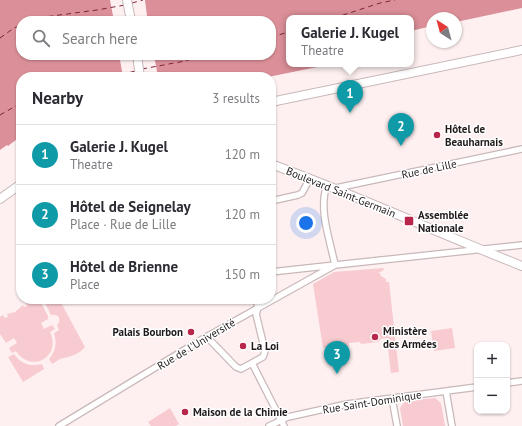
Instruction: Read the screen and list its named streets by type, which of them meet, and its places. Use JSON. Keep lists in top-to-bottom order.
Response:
{
  "streets": {
    "main road": ["Boulevard Saint-Germain"],
    "street": ["Rue de Lille", "Rue de l'Université", "Rue Saint-Dominique"]
  },
  "crossings": [
    ["Rue de Lille", "Boulevard Saint-Germain"],
    ["Boulevard Saint-Germain", "Rue de l'Université"]
  ],
  "places": {
    "other": [
      "Hôtel de Beauharnais",
      "Palais Bourbon",
      "Ministère des Armées",
      "La Loi",
      "Maison de la Chimie"
    ],
    "transit": ["Assemblée Nationale"]
  },
  "north": "top left",
  "page": {
    "popup": ["Galerie J. Kugel", "Theatre"],
    "search": "Search here",
    "heading": ["Nearby", "3 results"],
    "pins": ["1", "2", "3"],
    "list": [
      {
        "mark": "1",
        "name": "Galerie J. Kugel",
        "note": "Theatre",
        "value": "120 m"
      },
      {
        "mark": "2",
        "name": "Hôtel de Seignelay",
        "note": "Place · Rue de Lille",
        "value": "120 m"
      },
      {
        "mark": "3",
        "name": "Hôtel de Brienne",
        "note": "Place",
        "value": "150 m"
      }
    ],
    "map_buttons": ["+", "−"]
  }
}
